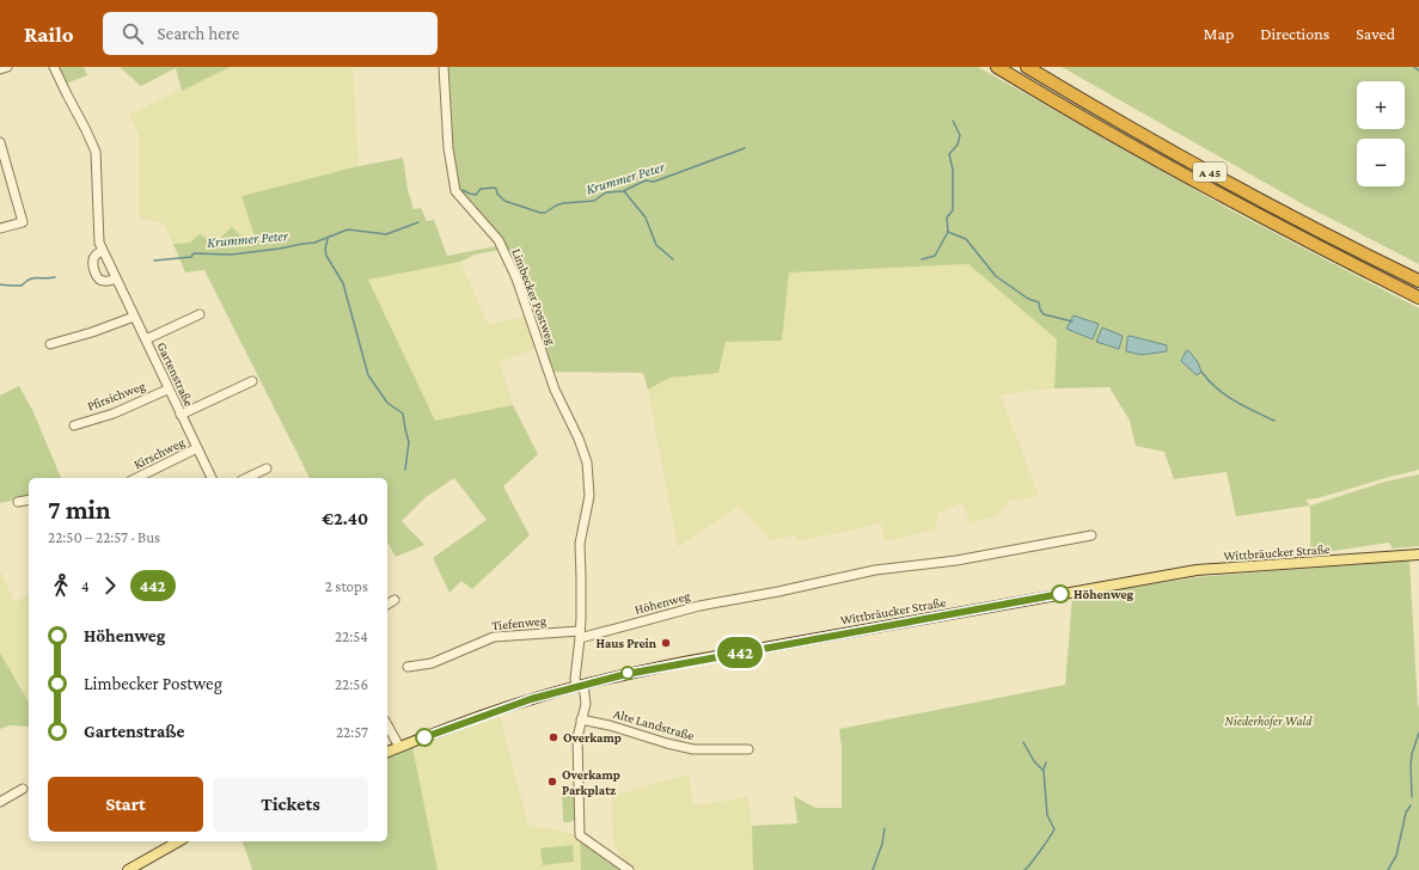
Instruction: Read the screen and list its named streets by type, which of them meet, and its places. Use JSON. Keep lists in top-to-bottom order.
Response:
{
  "streets": {
    "highway": ["A 45"],
    "main road": ["Wittbräucker Straße"],
    "street": [
      "Limbecker Postweg",
      "Gartenstraße",
      "Pfirsichweg",
      "Kirschweg",
      "Höhenweg",
      "Tiefenweg",
      "Alte Landstraße"
    ]
  },
  "crossings": [
    ["Limbecker Postweg", "Wittbräucker Straße"],
    ["Limbecker Postweg", "Höhenweg"],
    ["Limbecker Postweg", "Tiefenweg"],
    ["Limbecker Postweg", "Alte Landstraße"],
    ["Gartenstraße", "Pfirsichweg"],
    ["Gartenstraße", "Kirschweg"],
    ["Höhenweg", "Tiefenweg"]
  ],
  "water": ["Krummer Peter"],
  "parks": ["Niederhofer Wald"],
  "places": [
    "Höhenweg",
    "Haus Prein",
    "Overkamp",
    "Overkamp Parkplatz"
  ],
  "lines": ["bus line 442"],
  "page": {
    "header": "Railo",
    "search": "Search here",
    "nav": ["Map", "Directions", "Saved"],
    "on_map": "442",
    "map_buttons": ["+", "−"],
    "heading": ["7 min", "22:50 – 22:57 · Bus", "€2.40"],
    "legs": ["4", "442", "2 stops"],
    "list": [
      {
        "name": "Höhenweg",
        "value": "22:54"
      },
      {
        "name": "Limbecker Postweg",
        "value": "22:56"
      },
      {
        "name": "Gartenstraße",
        "value": "22:57"
      }
    ],
    "buttons": ["Start", "Tickets"]
  }
}
